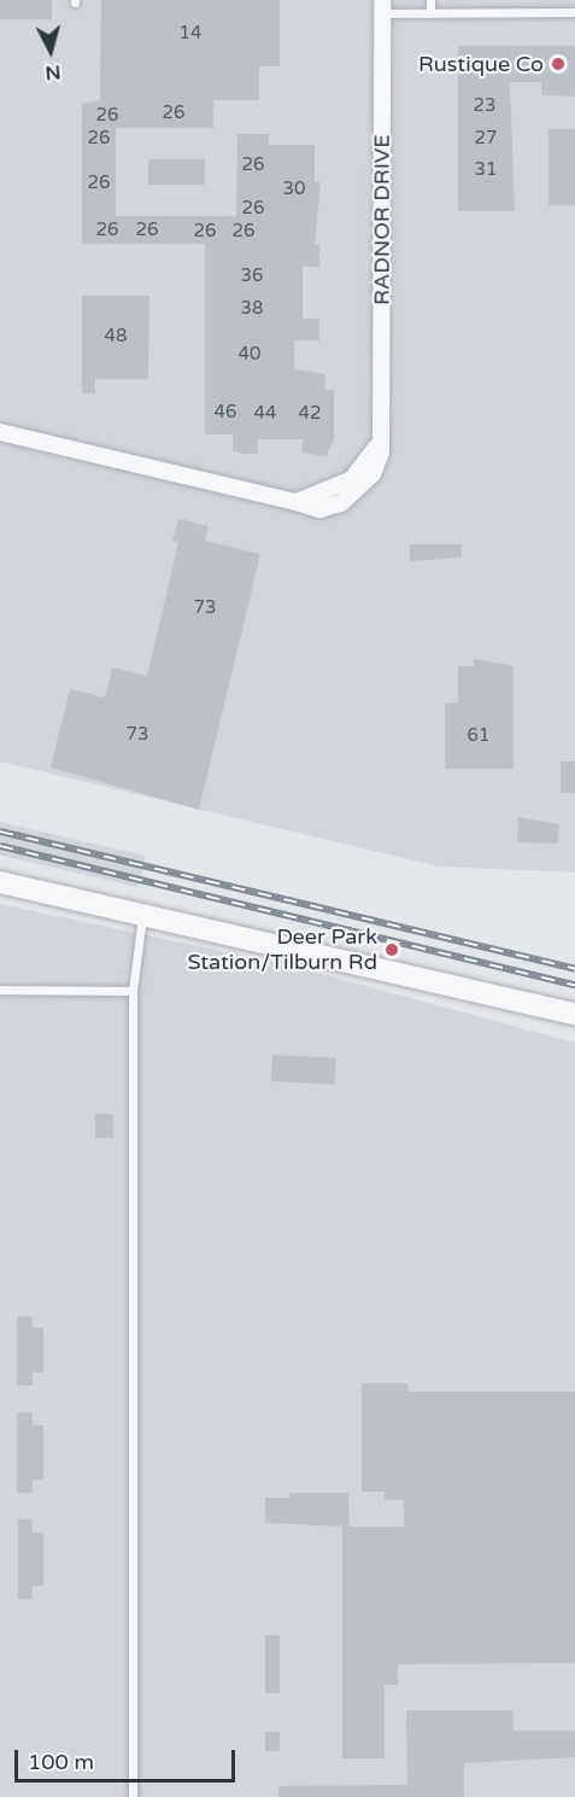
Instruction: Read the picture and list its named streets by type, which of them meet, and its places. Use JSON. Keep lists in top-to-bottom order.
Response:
{
  "streets": {
    "street": ["RADNOR DRIVE"]
  },
  "places": ["Rustique Co", "Deer Park Station/Tilburn Rd"],
  "house_numbers": [
    "14",
    "23",
    "26",
    "26",
    "26",
    "27",
    "26",
    "31",
    "26",
    "30",
    "26",
    "26",
    "26",
    "26",
    "26",
    "36",
    "38",
    "48",
    "40",
    "46",
    "44",
    "42",
    "73",
    "73",
    "61"
  ],
  "scale_bar": "100 m",
  "north": "bottom"
}
